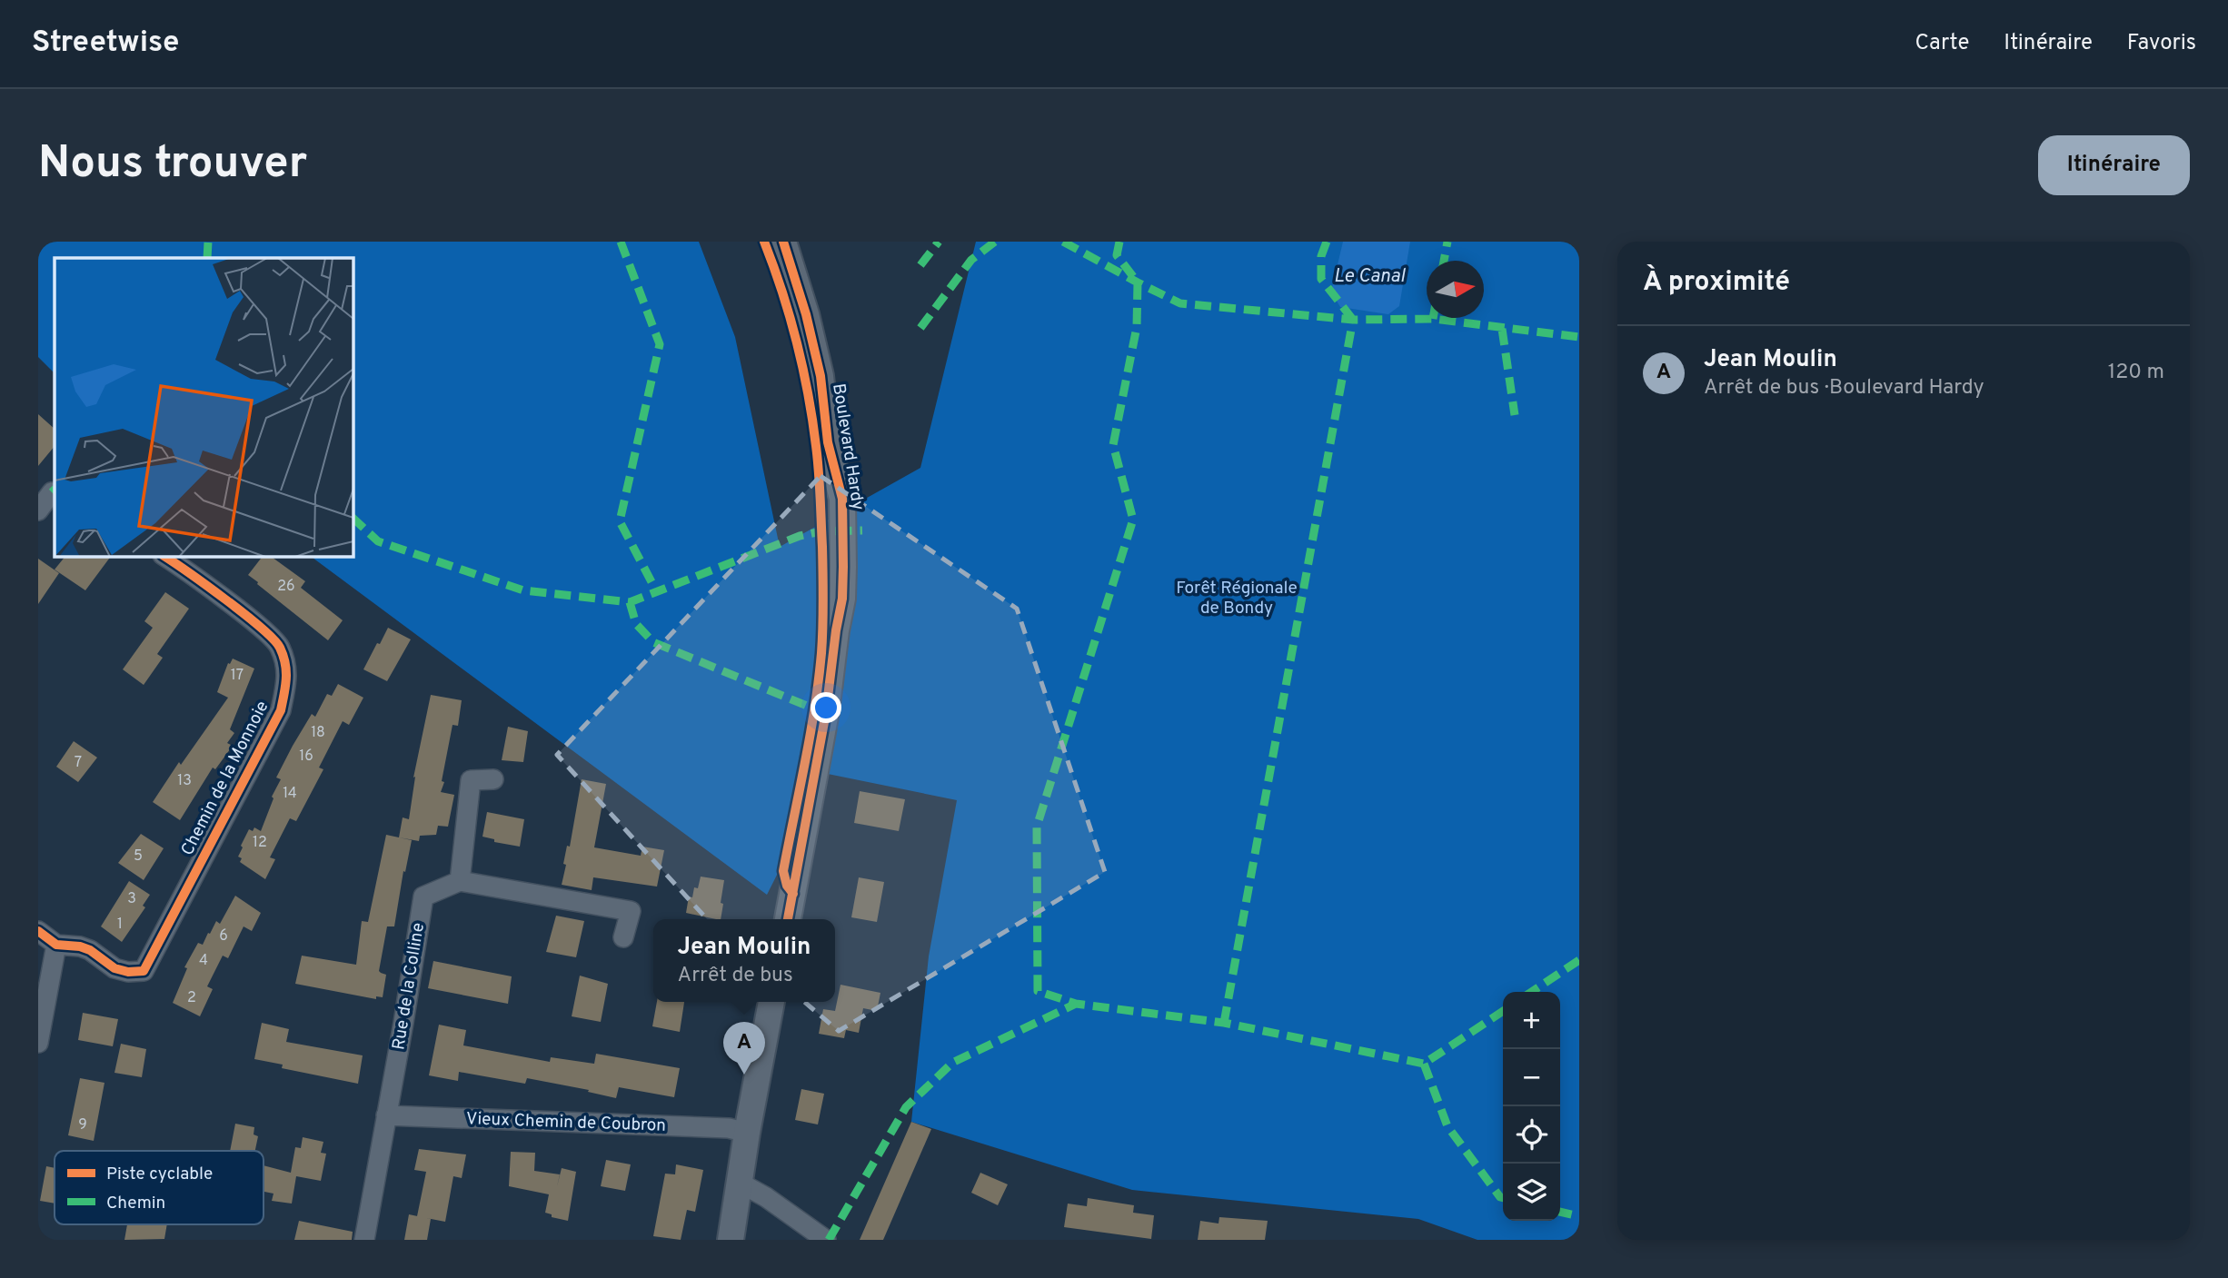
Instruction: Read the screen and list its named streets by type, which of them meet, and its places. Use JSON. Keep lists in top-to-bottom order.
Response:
{
  "streets": {
    "street": [
      "Boulevard Hardy",
      "Chemin de la Monnoie",
      "Rue de la Colline",
      "Vieux Chemin de Coubron"
    ]
  },
  "crossings": [
    ["Rue de la Colline", "Vieux Chemin de Coubron"]
  ],
  "water": ["Le Canal"],
  "parks": ["Forêt Régionale de Bondy"],
  "house_numbers": [
    "26",
    "17",
    "18",
    "16",
    "7",
    "13",
    "14",
    "12",
    "5",
    "3",
    "1",
    "6",
    "4",
    "2",
    "9"
  ],
  "legend": ["Piste cyclable", "Chemin"],
  "north": "right",
  "page": {
    "header": "Streetwise",
    "nav": ["Carte", "Itinéraire", "Favoris"],
    "buttons": "Itinéraire",
    "title": "Nous trouver",
    "heading": "À proximité",
    "list": [
      {
        "mark": "A",
        "name": "Jean Moulin",
        "note": "Arrêt de bus · Boulevard Hardy",
        "value": "120 m"
      }
    ],
    "popup": ["Jean Moulin", "Arrêt de bus"],
    "map_buttons": ["+", "−"],
    "pins": "A"
  }
}
